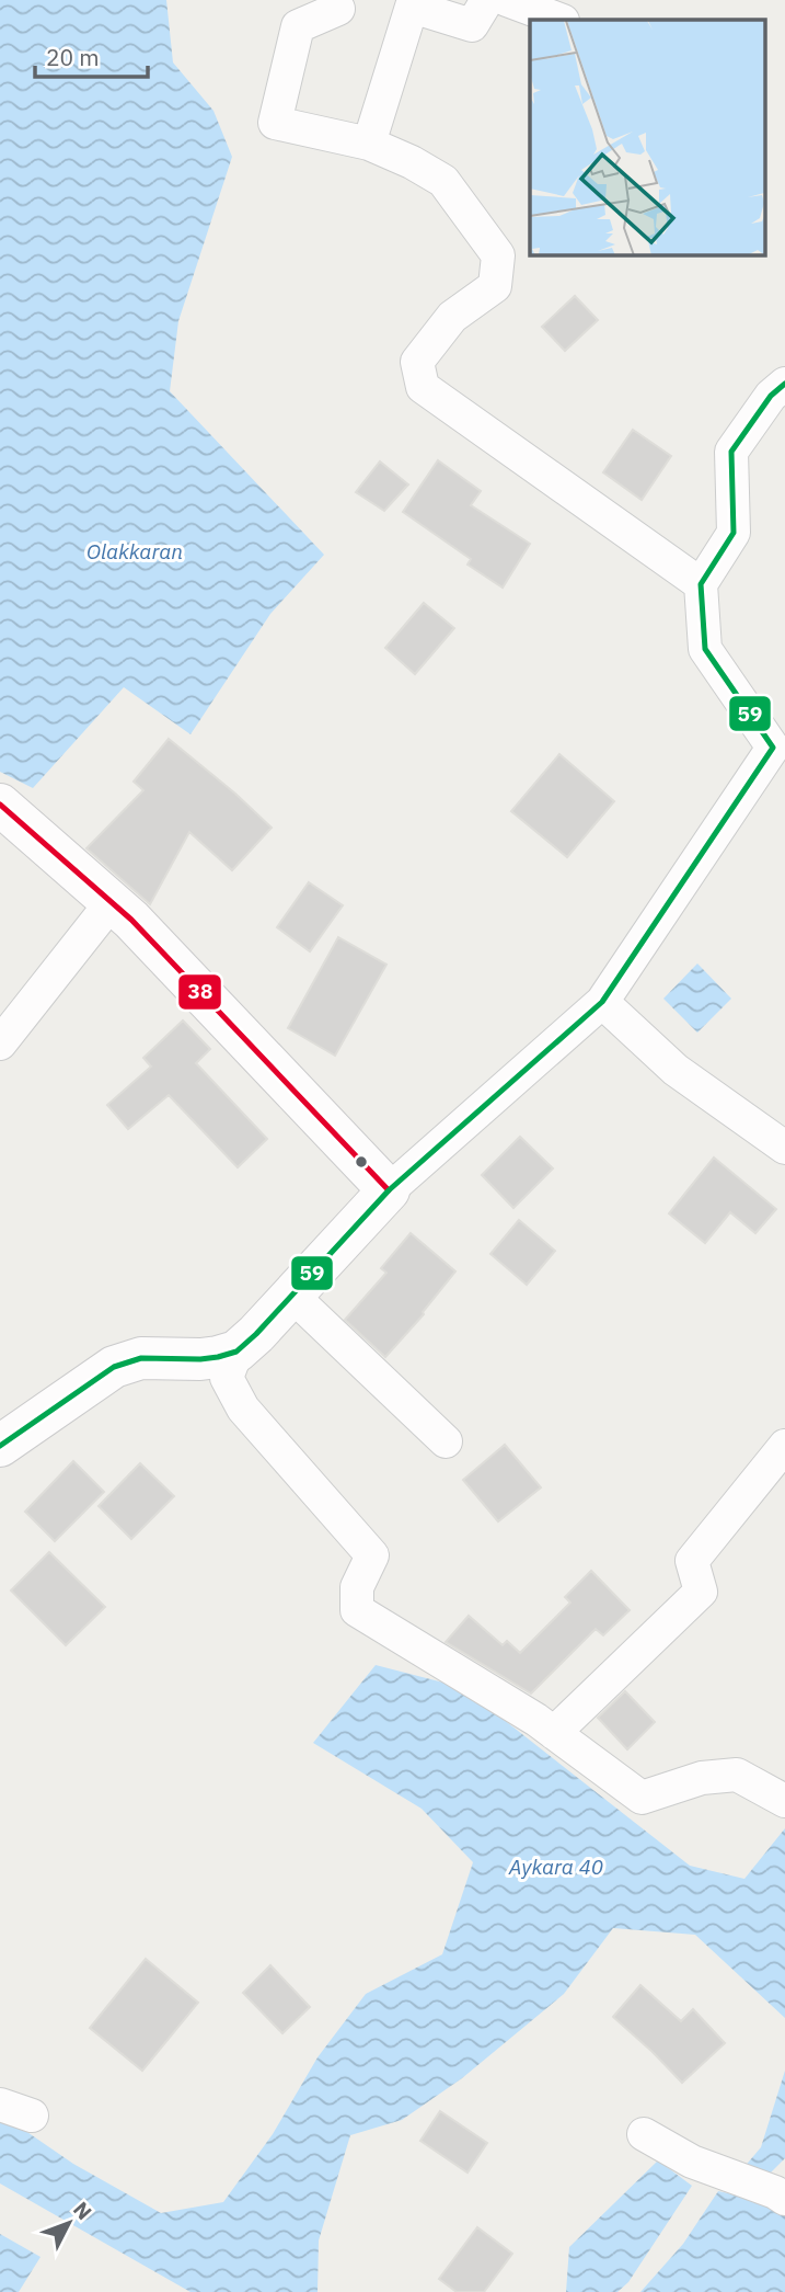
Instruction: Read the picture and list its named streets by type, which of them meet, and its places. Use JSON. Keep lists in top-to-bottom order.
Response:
{
  "water": ["Olakkaran", "Aykara 40"],
  "lines": ["transit line 59", "transit line 38"],
  "scale_bar": "20 m",
  "north": "top right"
}
